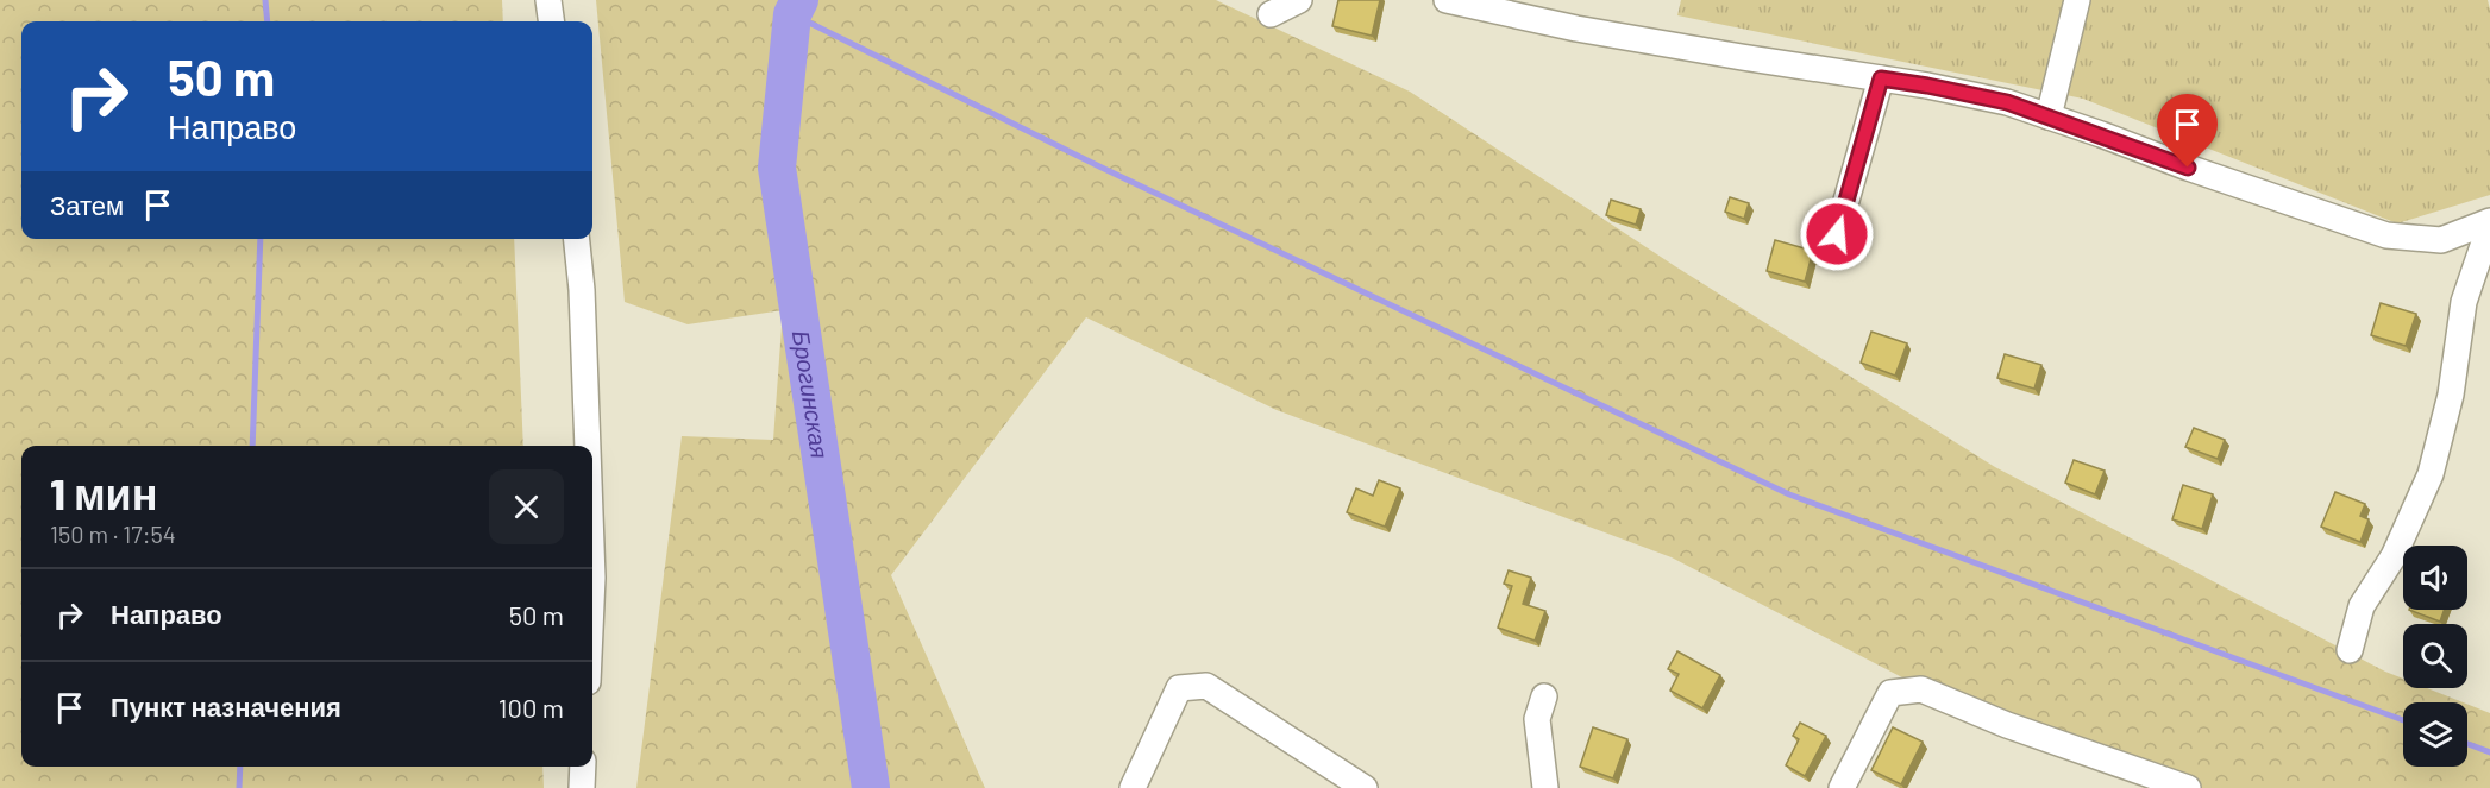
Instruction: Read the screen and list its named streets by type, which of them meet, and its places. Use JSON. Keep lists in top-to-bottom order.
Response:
{
  "water": ["Брогинская"],
  "page": {
    "turn": ["50 m", "Направо"],
    "then": "Затем",
    "heading": ["1 мин", "150 m · 17:54"],
    "list": [
      {
        "name": "Направо",
        "value": "50 m"
      },
      {
        "name": "Пункт назначения",
        "value": "100 m"
      }
    ]
  }
}
